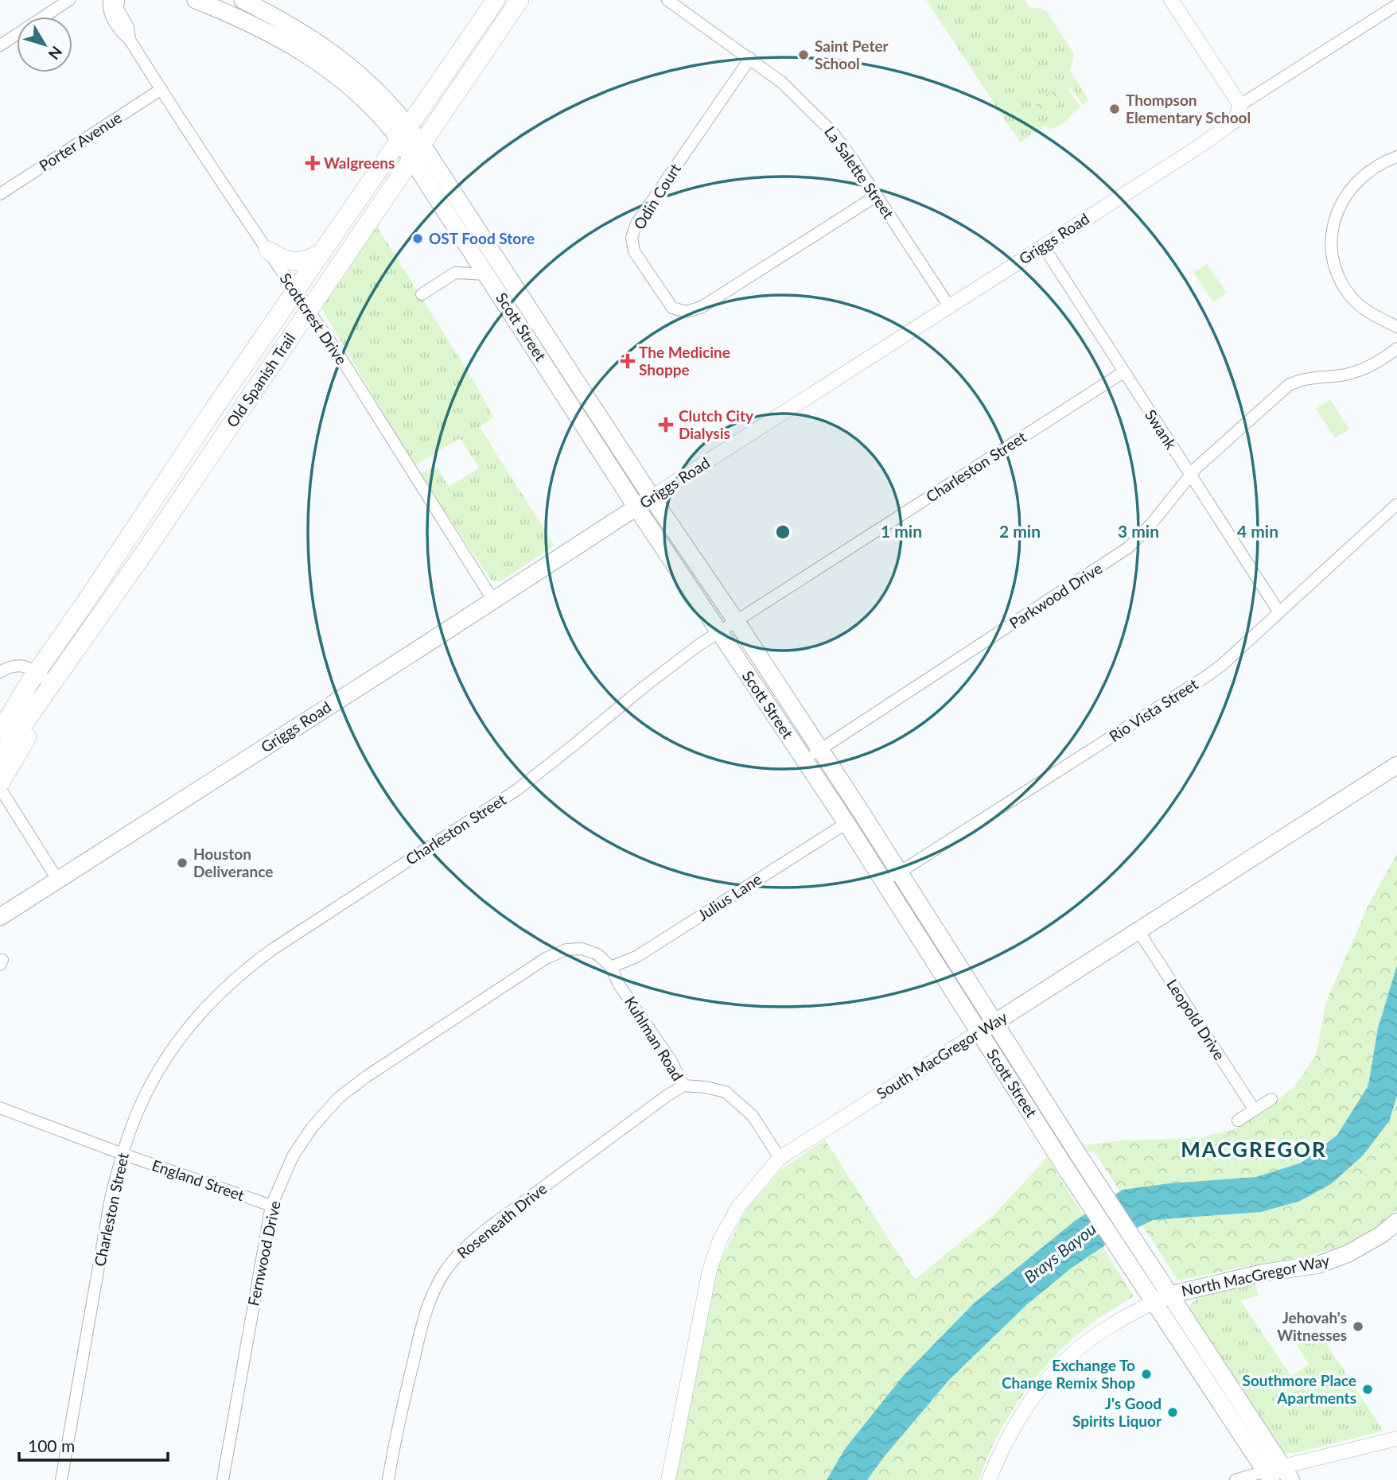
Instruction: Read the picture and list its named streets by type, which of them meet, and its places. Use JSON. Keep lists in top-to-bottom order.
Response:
{
  "streets": {
    "main road": [
      "Griggs Road",
      "Scott Street",
      "Old Spanish Trail",
      "South MacGregor Way",
      "North MacGregor Way"
    ],
    "street": [
      "Porter Avenue",
      "La Salette Street",
      "Odin Court",
      "Scottcrest Drive",
      "Swank",
      "Charleston Street",
      "Parkwood Drive",
      "Rio Vista Street",
      "Julius Lane",
      "Leopold Drive",
      "Kuhlman Road",
      "England Street",
      "Roseneath Drive",
      "Fernwood Drive"
    ]
  },
  "crossings": [
    ["Porter Avenue", "Scottcrest Drive"],
    ["La Salette Street", "Odin Court"],
    ["La Salette Street", "Griggs Road"],
    ["Griggs Road", "Scottcrest Drive"],
    ["Griggs Road", "Scott Street"],
    ["Griggs Road", "Swank"],
    ["Scottcrest Drive", "Old Spanish Trail"],
    ["Scott Street", "Old Spanish Trail"],
    ["Scott Street", "Charleston Street"],
    ["Scott Street", "Parkwood Drive"],
    ["Scott Street", "Rio Vista Street"],
    ["Scott Street", "Julius Lane"],
    ["Scott Street", "South MacGregor Way"],
    ["Scott Street", "North MacGregor Way"],
    ["Swank", "Charleston Street"],
    ["Swank", "Parkwood Drive"],
    ["Swank", "Rio Vista Street"],
    ["Charleston Street", "England Street"],
    ["Julius Lane", "Kuhlman Road"],
    ["Leopold Drive", "South MacGregor Way"],
    ["Kuhlman Road", "South MacGregor Way"],
    ["Kuhlman Road", "Roseneath Drive"],
    ["Kuhlman Road", "Fernwood Drive"],
    ["England Street", "Fernwood Drive"]
  ],
  "districts": ["MACGREGOR"],
  "water": ["Brays Bayou"],
  "places": {
    "other": [
      "Saint Peter School",
      "Thompson Elementary School",
      "OST Food Store",
      "Houston Deliverance",
      "Jehovah's Witnesses",
      "Exchange To Change Remix Shop",
      "Southmore Place Apartments",
      "J's Good Spirits Liquor"
    ],
    "health": ["Walgreens", "The Medicine Shoppe", "Clutch City Dialysis"]
  },
  "scale_bar": "100 m",
  "north": "bottom right",
  "rings": [
    "1 min",
    "2 min",
    "3 min",
    "4 min"
  ]
}
